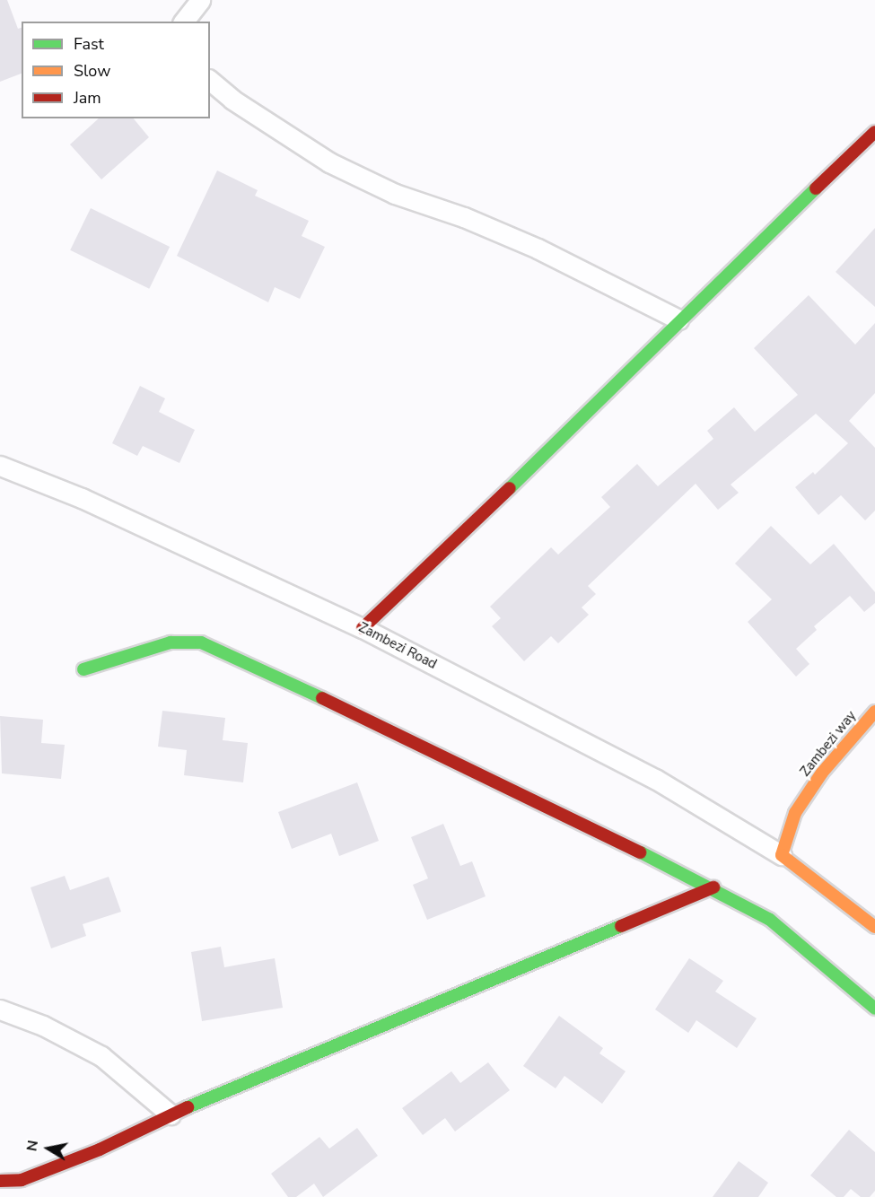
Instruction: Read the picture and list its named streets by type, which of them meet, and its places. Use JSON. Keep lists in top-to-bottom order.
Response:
{
  "streets": {
    "street": ["Zambezi Road", "Zambezi way"]
  },
  "crossings": [
    ["Zambezi Road", "Zambezi way"]
  ],
  "legend": ["Fast", "Slow", "Jam"],
  "north": "left"
}
